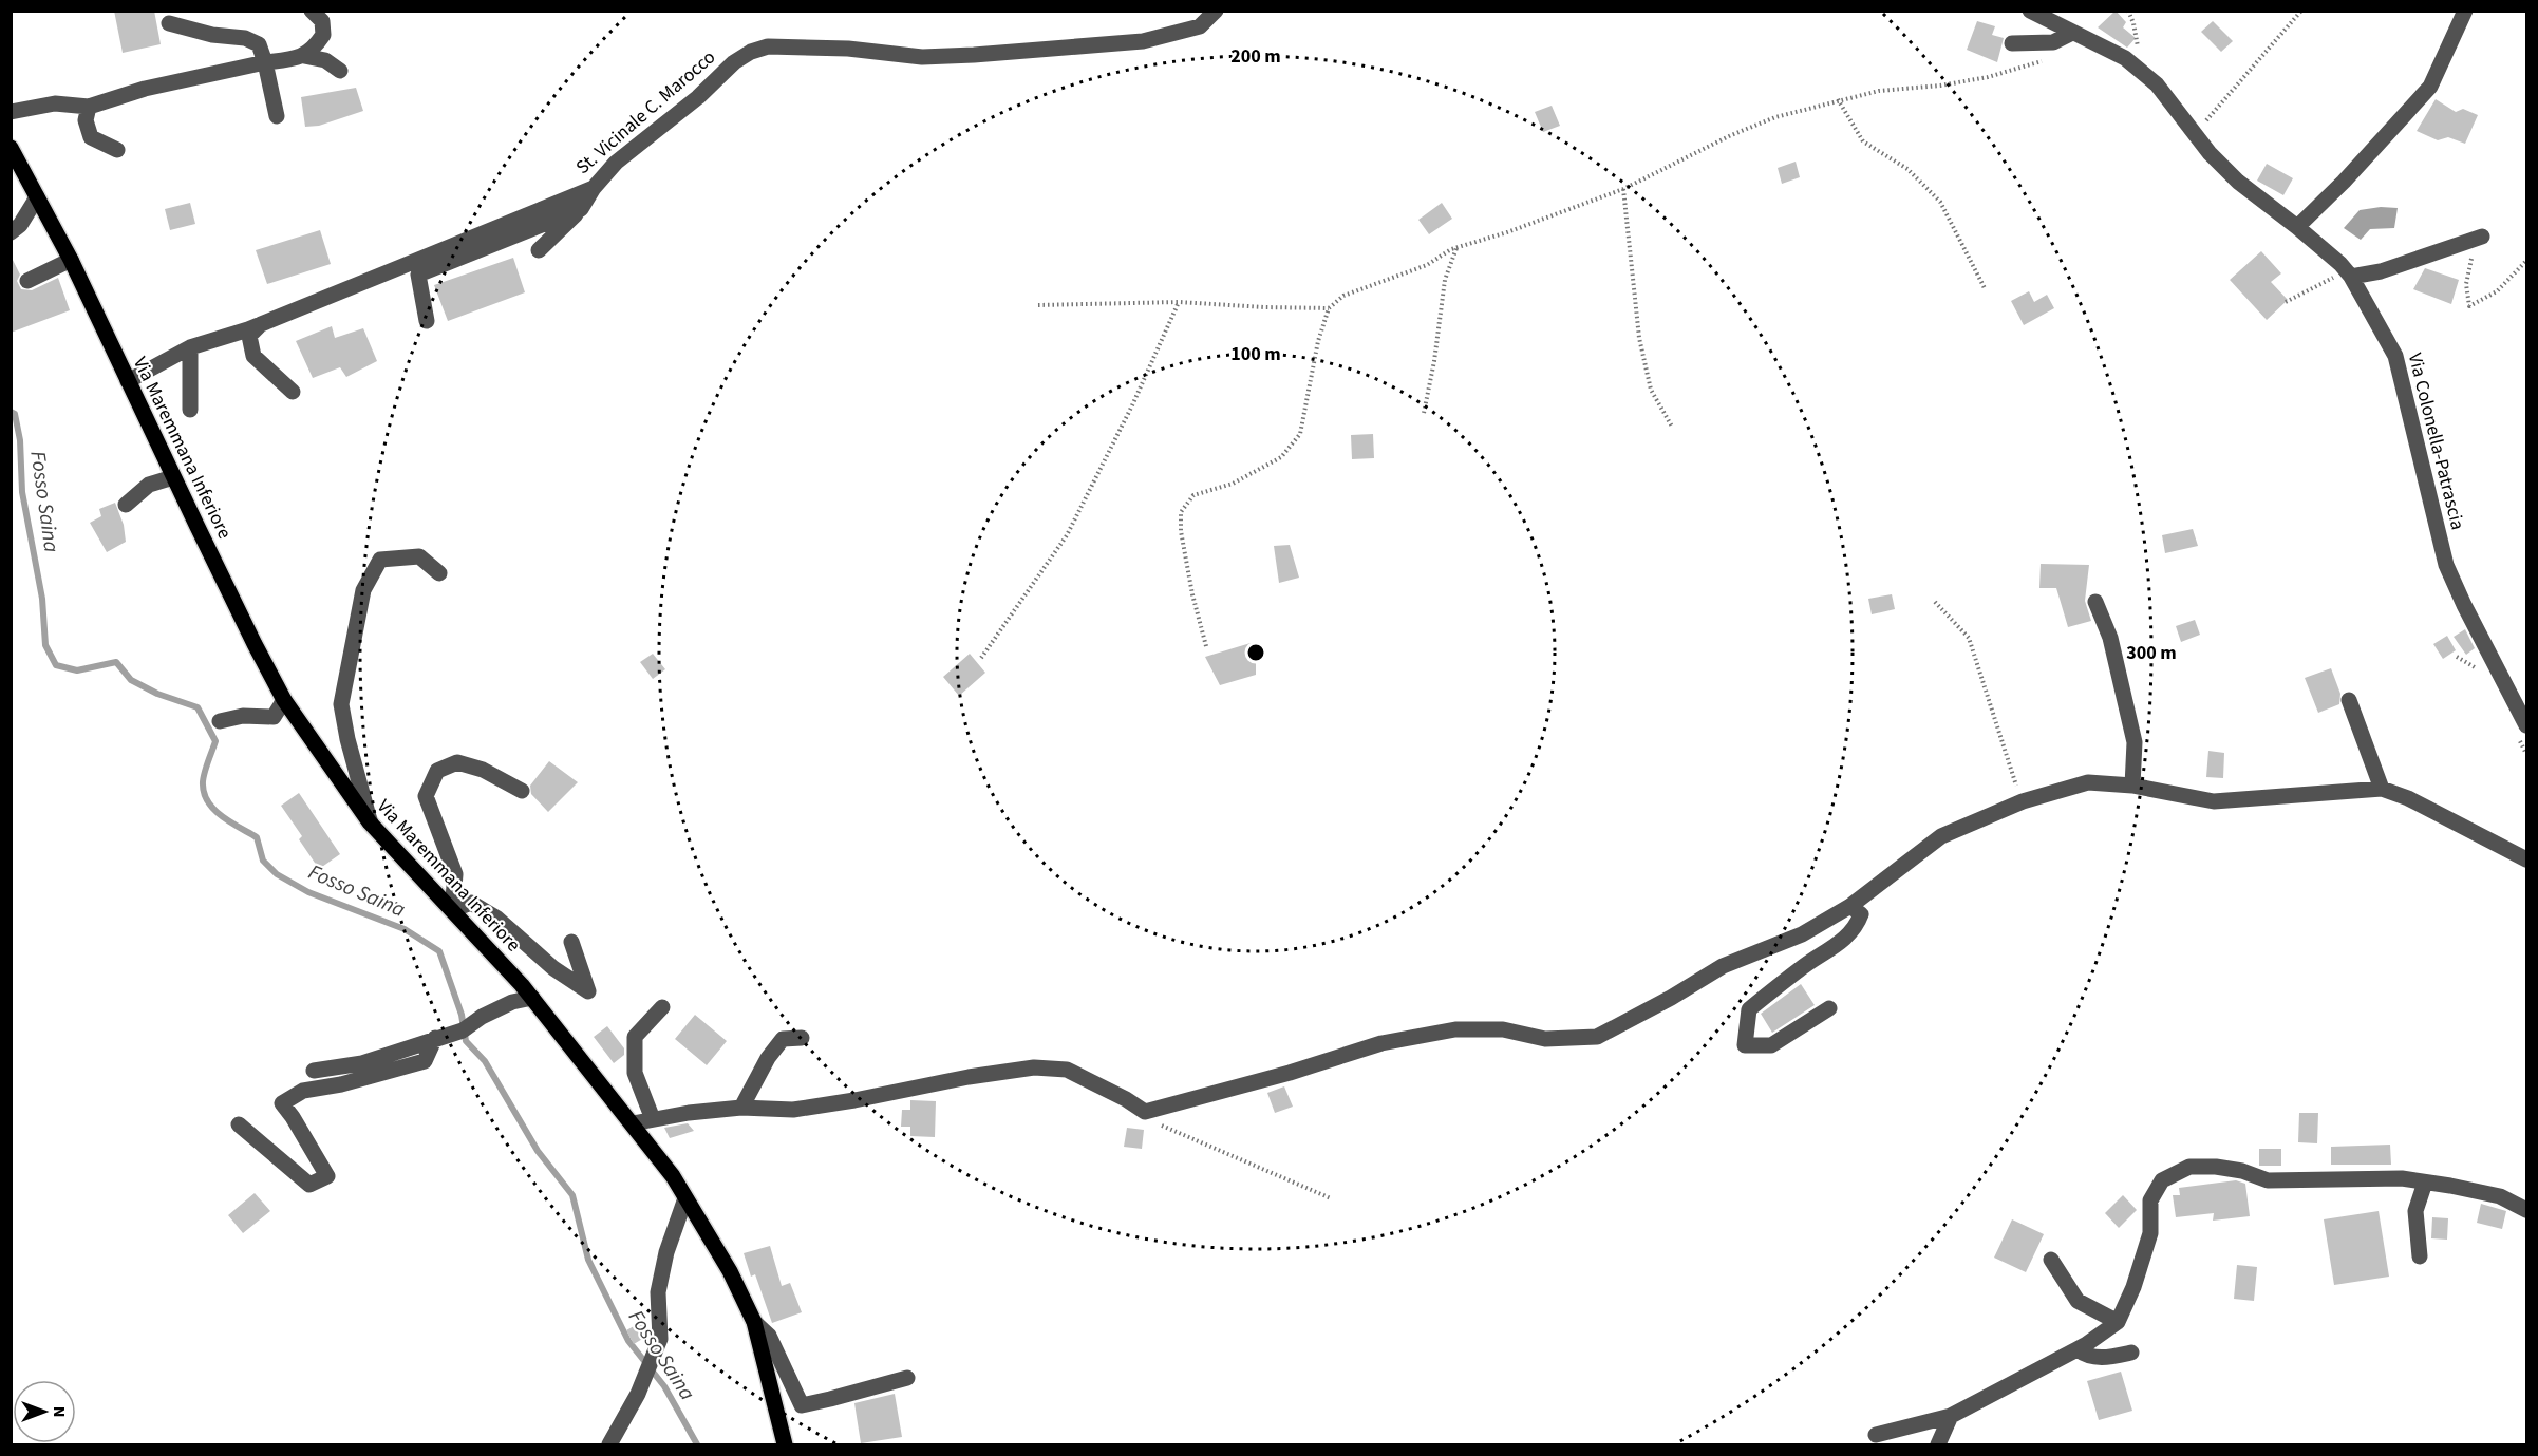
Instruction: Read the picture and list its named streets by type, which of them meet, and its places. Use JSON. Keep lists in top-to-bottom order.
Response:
{
  "streets": {
    "main road": ["Via Maremmana Inferiore"],
    "street": ["St. Vicinale C. Marocco", "Via Colonella-Patrascia"]
  },
  "crossings": [
    ["St. Vicinale C. Marocco", "Via Maremmana Inferiore"]
  ],
  "water": ["Fosso Saina"],
  "north": "right",
  "rings": ["200 m", "100 m", "300 m"]
}
